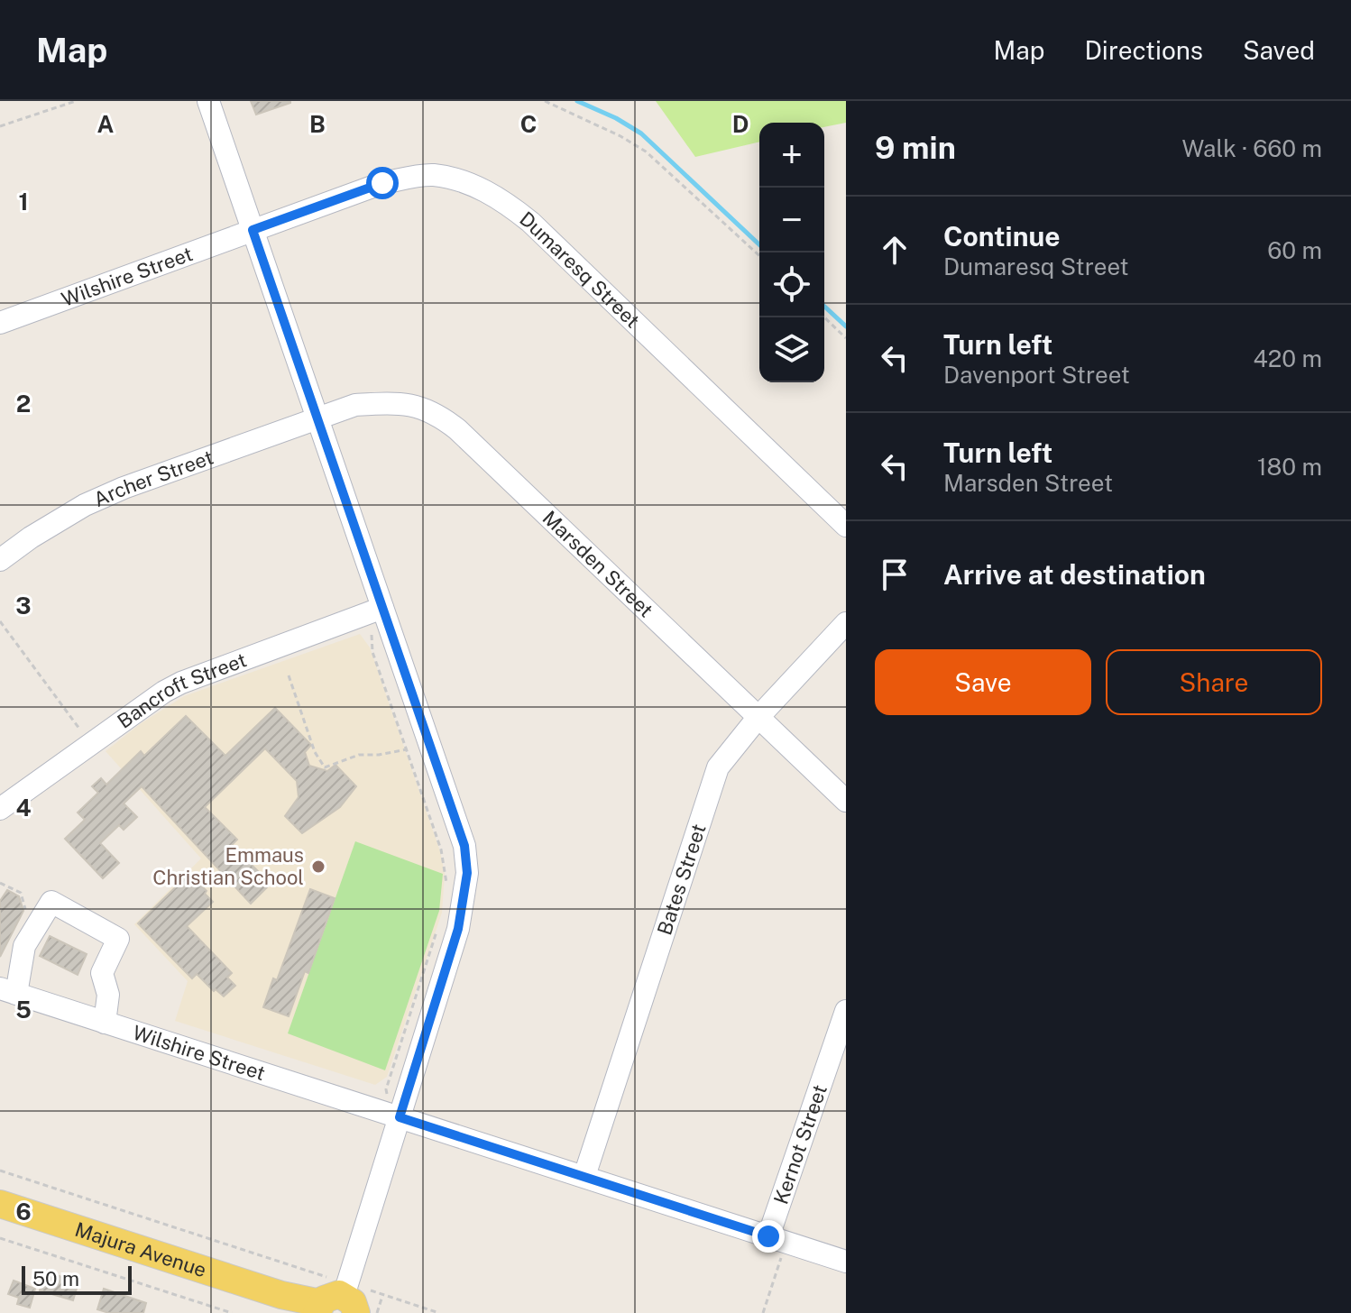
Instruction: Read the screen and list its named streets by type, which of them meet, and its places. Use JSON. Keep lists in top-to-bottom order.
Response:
{
  "streets": {
    "main road": ["Majura Avenue"],
    "street": [
      "Dumaresq Street",
      "Wilshire Street",
      "Archer Street",
      "Marsden Street",
      "Bancroft Street",
      "Bates Street",
      "Kernot Street"
    ]
  },
  "crossings": [
    ["Dumaresq Street", "Wilshire Street"],
    ["Archer Street", "Marsden Street"],
    ["Marsden Street", "Bates Street"]
  ],
  "places": ["Emmaus Christian School"],
  "scale_bar": "50 m",
  "page": {
    "header": "Map",
    "nav": ["Map", "Directions", "Saved"],
    "heading": ["9 min", "Walk · 660 m"],
    "map_buttons": ["+", "−"],
    "list": [
      ["Continue", "Dumaresq Street", "60 m"],
      ["Turn left", "Davenport Street", "420 m"],
      ["Turn left", "Marsden Street", "180 m"],
      "Arrive at destination"
    ],
    "buttons": ["Save", "Share"],
    "scale": "50 m"
  },
  "grid": {
    "columns": [
      "A",
      "B",
      "C",
      "D"
    ],
    "rows": [
      "1",
      "2",
      "3",
      "4",
      "5",
      "6"
    ]
  }
}
